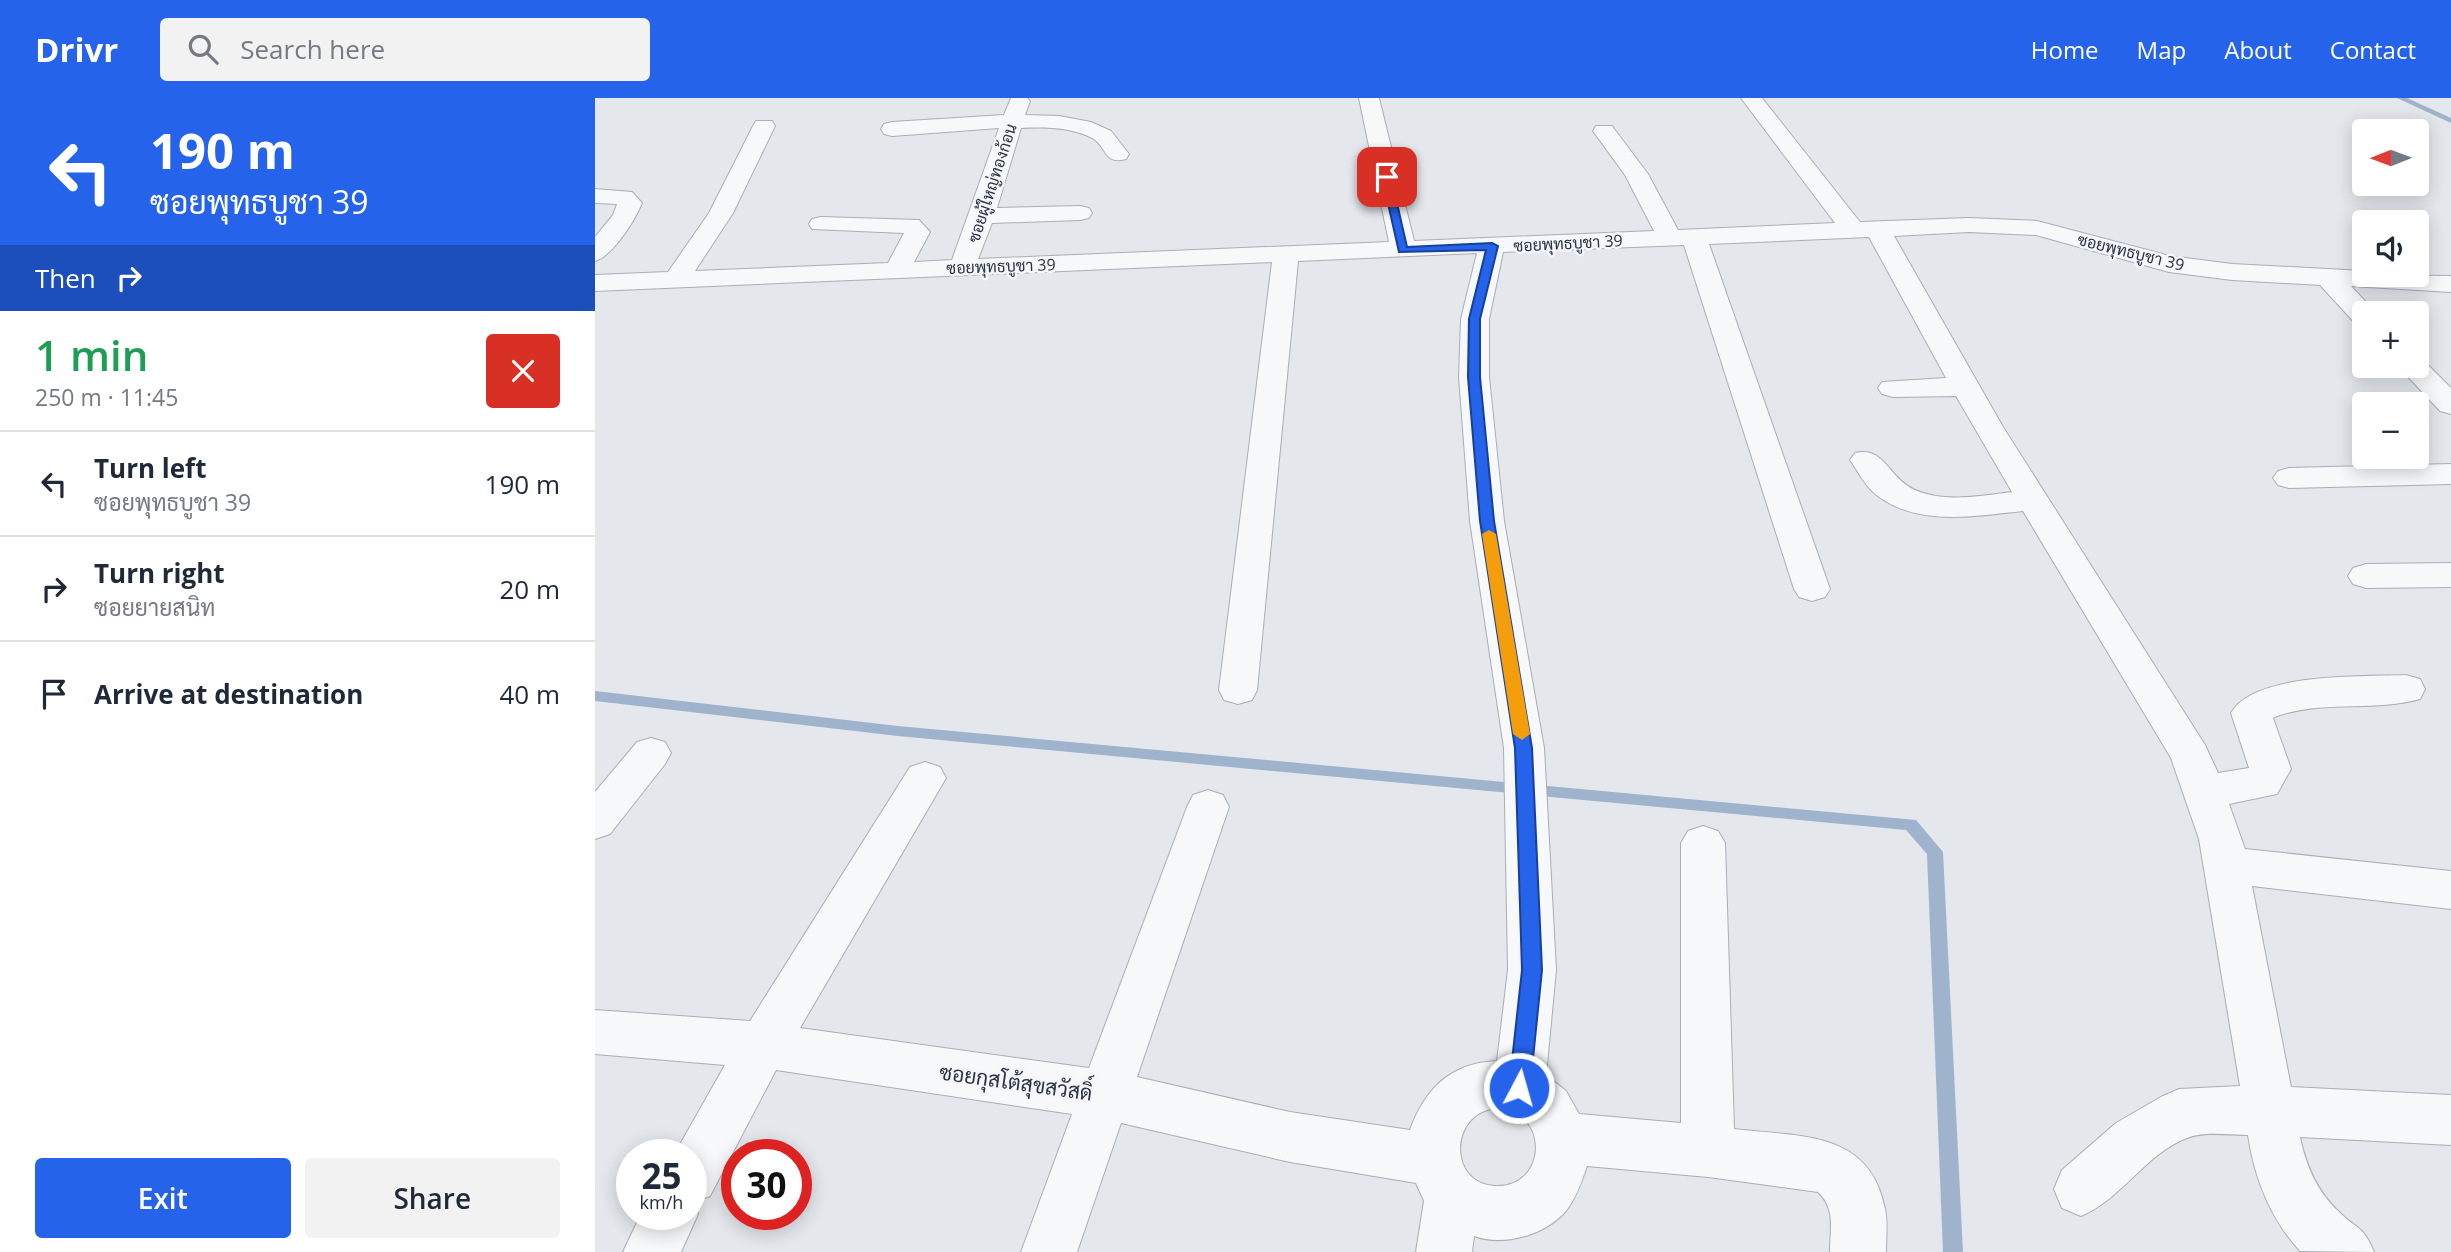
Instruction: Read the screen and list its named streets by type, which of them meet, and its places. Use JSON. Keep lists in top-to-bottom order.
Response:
{
  "streets": {
    "street": ["ซอยผู้ใหญ่ทองก้อน", "ซอยพุทธบูชา 39", "ซอยกุสโต้สุขสวัสดิ์"]
  },
  "crossings": [
    ["ซอยผู้ใหญ่ทองก้อน", "ซอยพุทธบูชา 39"]
  ],
  "north": "left",
  "page": {
    "header": "Drivr",
    "search": "Search here",
    "nav": [
      "Home",
      "Map",
      "About",
      "Contact"
    ],
    "turn": ["190 m", "ซอยพุทธบูชา 39"],
    "map_buttons": ["+", "−"],
    "then": "Then",
    "heading": ["1 min", "250 m · 11:45"],
    "list": [
      {
        "name": "Turn left",
        "note": "ซอยพุทธบูชา 39",
        "value": "190 m"
      },
      {
        "name": "Turn right",
        "note": "ซอยยายสนิท",
        "value": "20 m"
      },
      {
        "name": "Arrive at destination",
        "value": "40 m"
      }
    ],
    "speed": "25 km/h",
    "limit": "30",
    "buttons": ["Exit", "Share"]
  }
}
